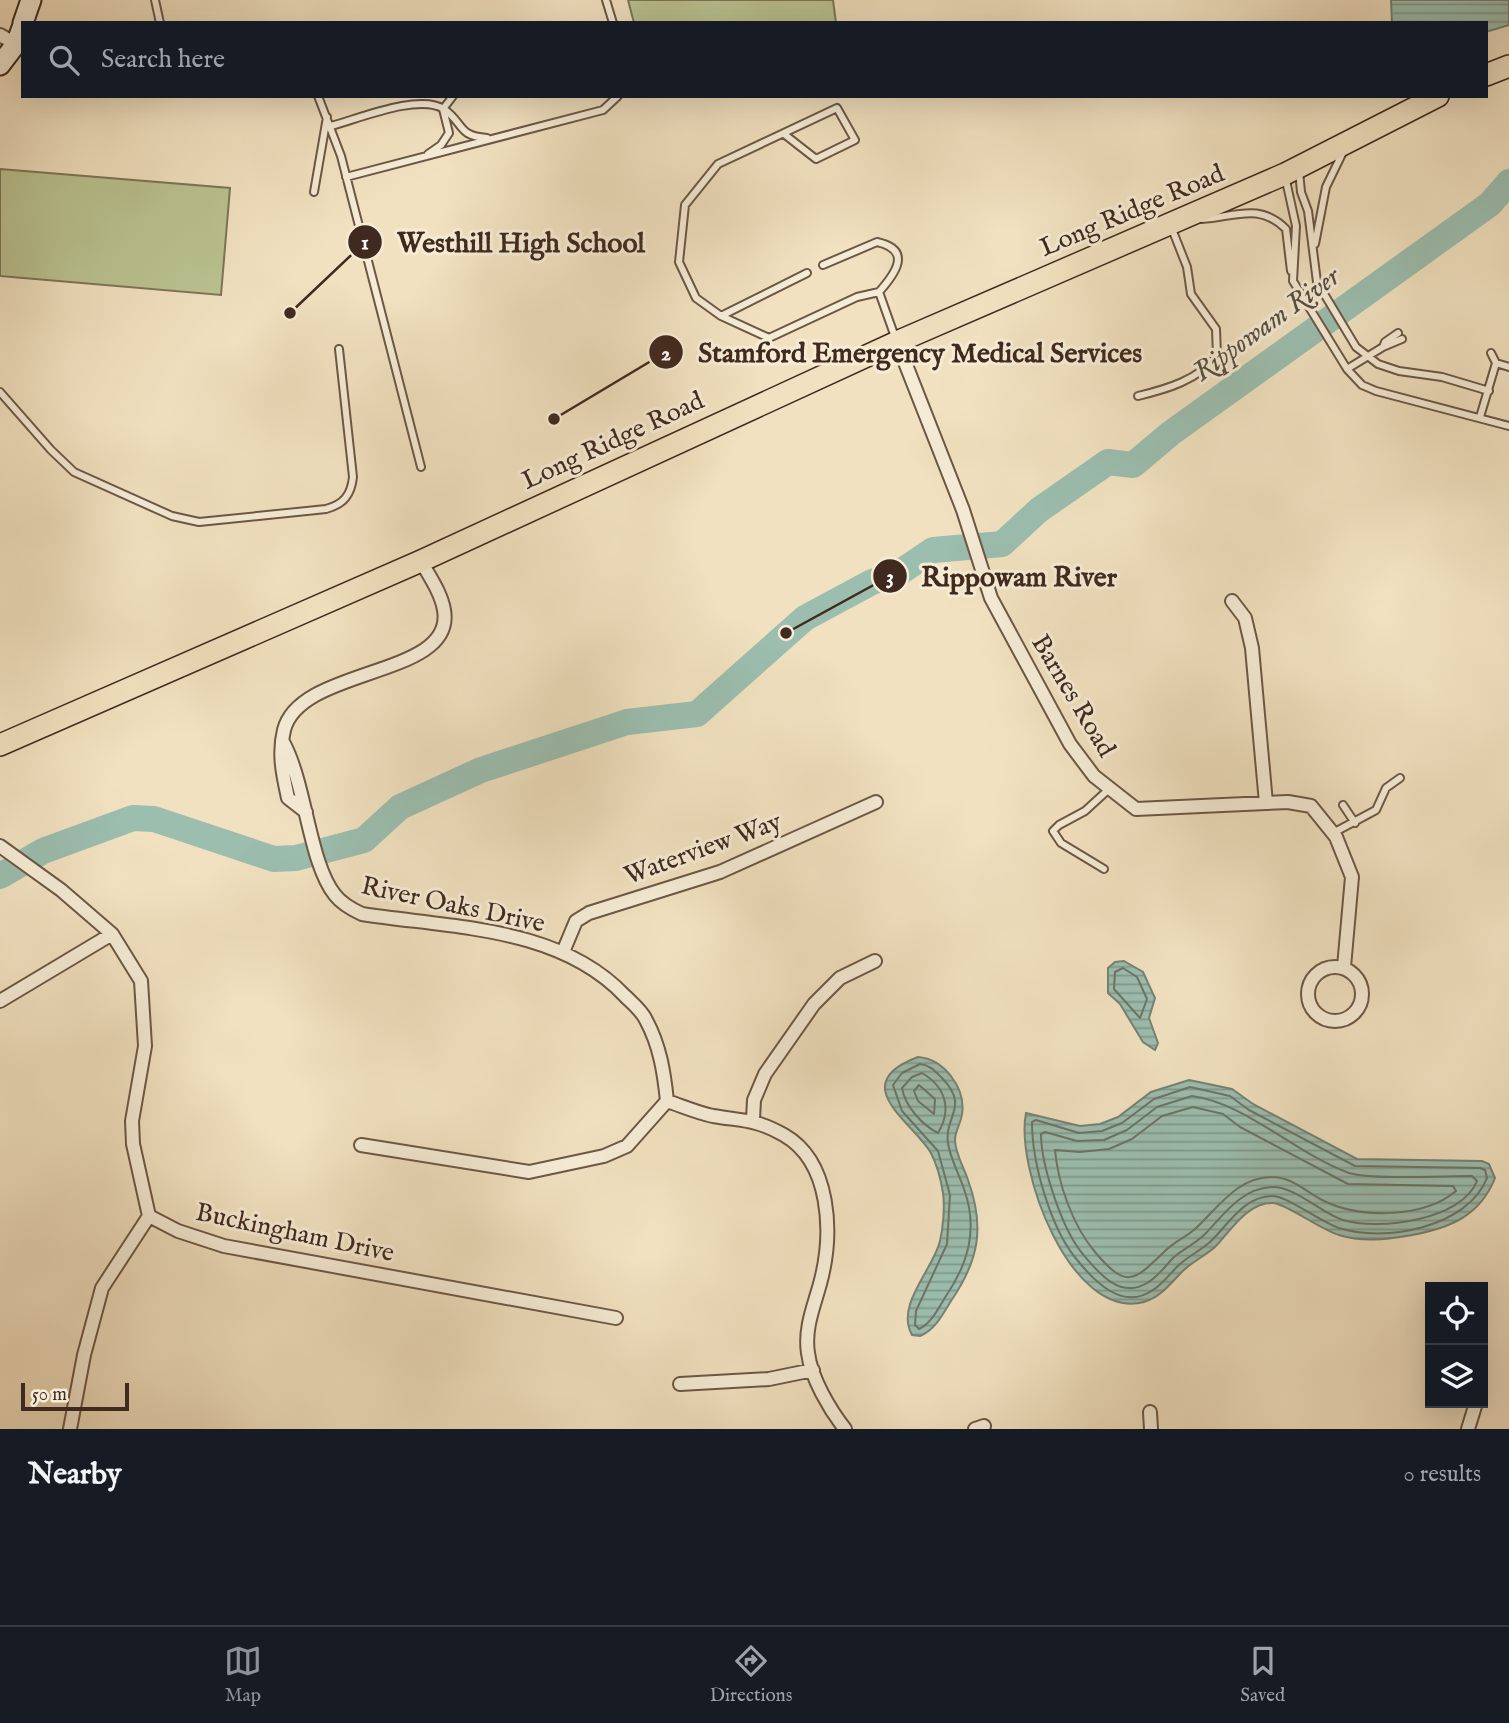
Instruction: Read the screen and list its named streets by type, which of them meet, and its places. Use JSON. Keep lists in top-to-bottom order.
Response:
{
  "streets": {
    "main road": ["Long Ridge Road"],
    "street": [
      "Barnes Road",
      "Waterview Way",
      "River Oaks Drive",
      "Buckingham Drive"
    ]
  },
  "crossings": [
    ["Long Ridge Road", "Barnes Road"],
    ["Long Ridge Road", "River Oaks Drive"],
    ["Waterview Way", "River Oaks Drive"]
  ],
  "water": ["Rippowam River"],
  "places": ["Westhill High School", "Stamford Emergency Medical Services", "Rippowam River"],
  "scale_bar": "50 m",
  "page": {
    "search": "Search here",
    "scale": "50 m",
    "heading": ["Nearby", "0 results"],
    "nav": ["Map", "Directions", "Saved"]
  }
}
